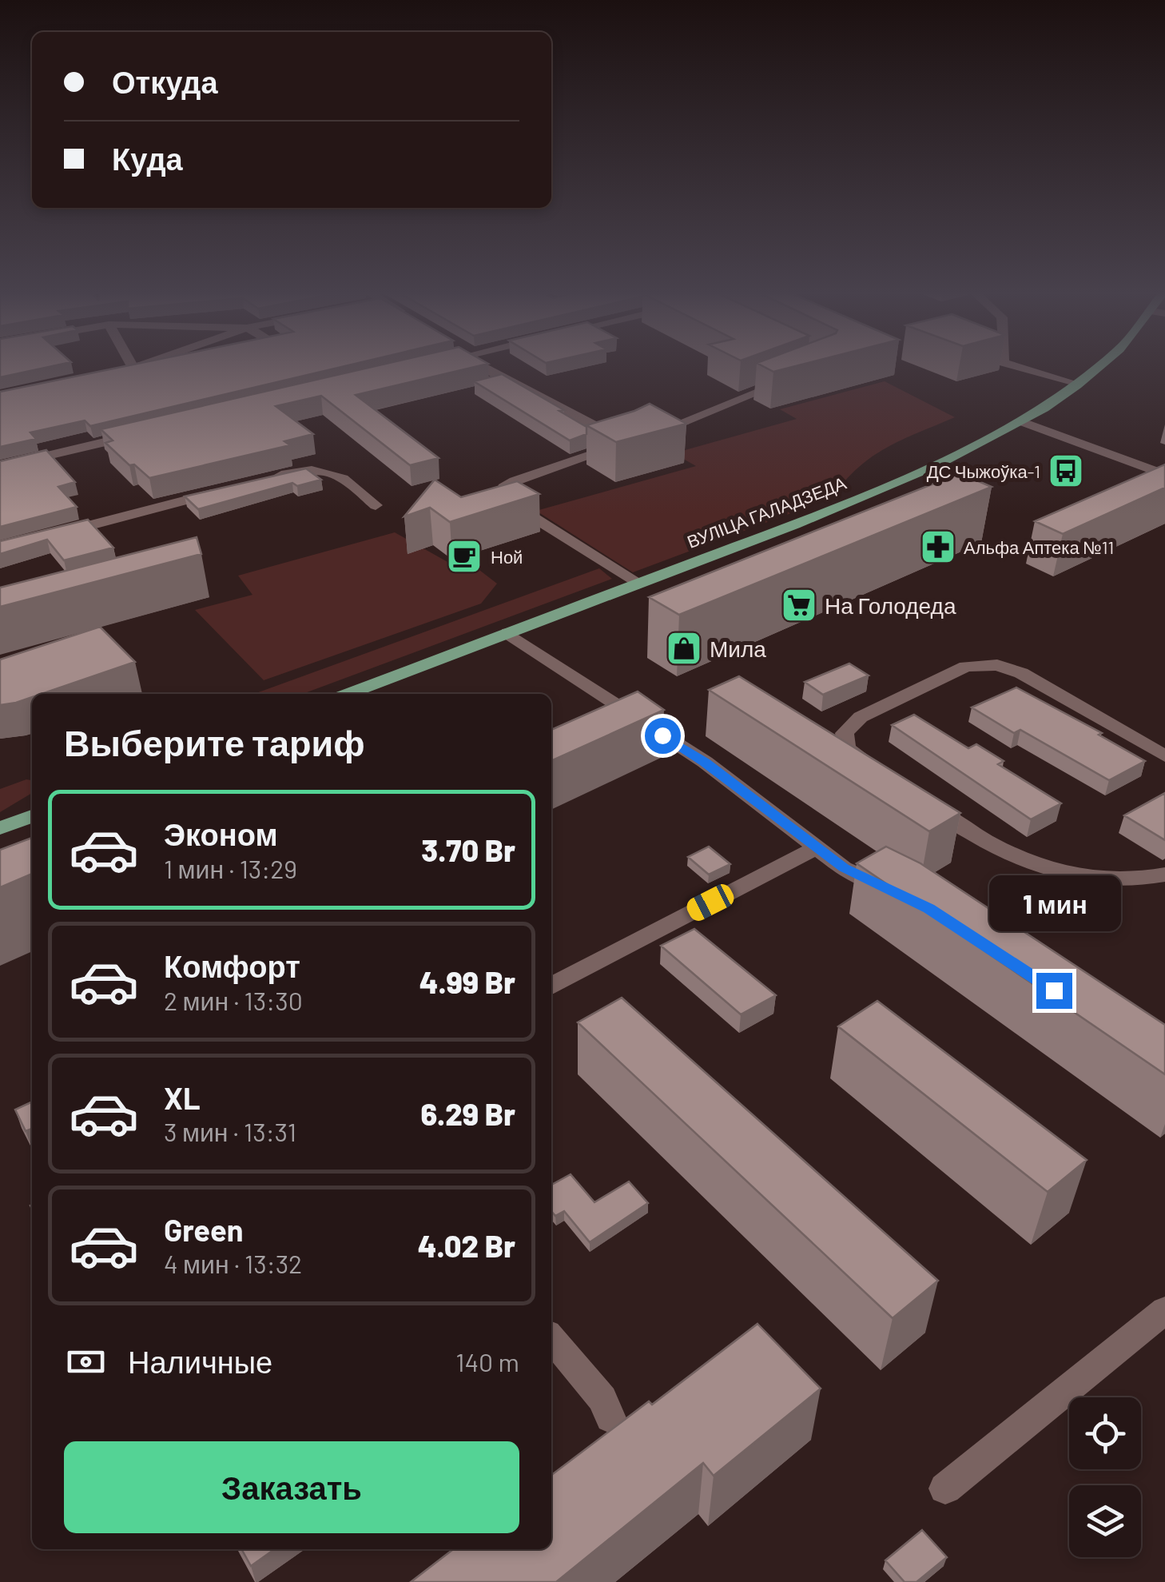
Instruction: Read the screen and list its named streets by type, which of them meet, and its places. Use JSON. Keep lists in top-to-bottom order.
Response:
{
  "streets": {
    "main road": ["ВУЛІЦА ГАЛАДЗЕДА"]
  },
  "places": {
    "bus stop": ["ДС Чыжоўка-1"],
    "pharmacy": ["Альфа Аптека №11"],
    "cafe": ["Ной"],
    "supermarket": ["На Голодеда"],
    "shop": ["Мила"]
  },
  "page": {
    "banner": ["Откуда", "Куда"],
    "heading": "Выберите тариф",
    "list": [
      {
        "name": "Эконом",
        "note": "1 мин · 13:29",
        "value": "3.70 Br"
      },
      {
        "name": "Комфорт",
        "note": "2 мин · 13:30",
        "value": "4.99 Br"
      },
      {
        "name": "XL",
        "note": "3 мин · 13:31",
        "value": "6.29 Br"
      },
      {
        "name": "Green",
        "note": "4 мин · 13:32",
        "value": "4.02 Br"
      }
    ],
    "bubble": "1 мин",
    "pay": ["Наличные", "140 m"],
    "buttons": "Заказать"
  }
}
